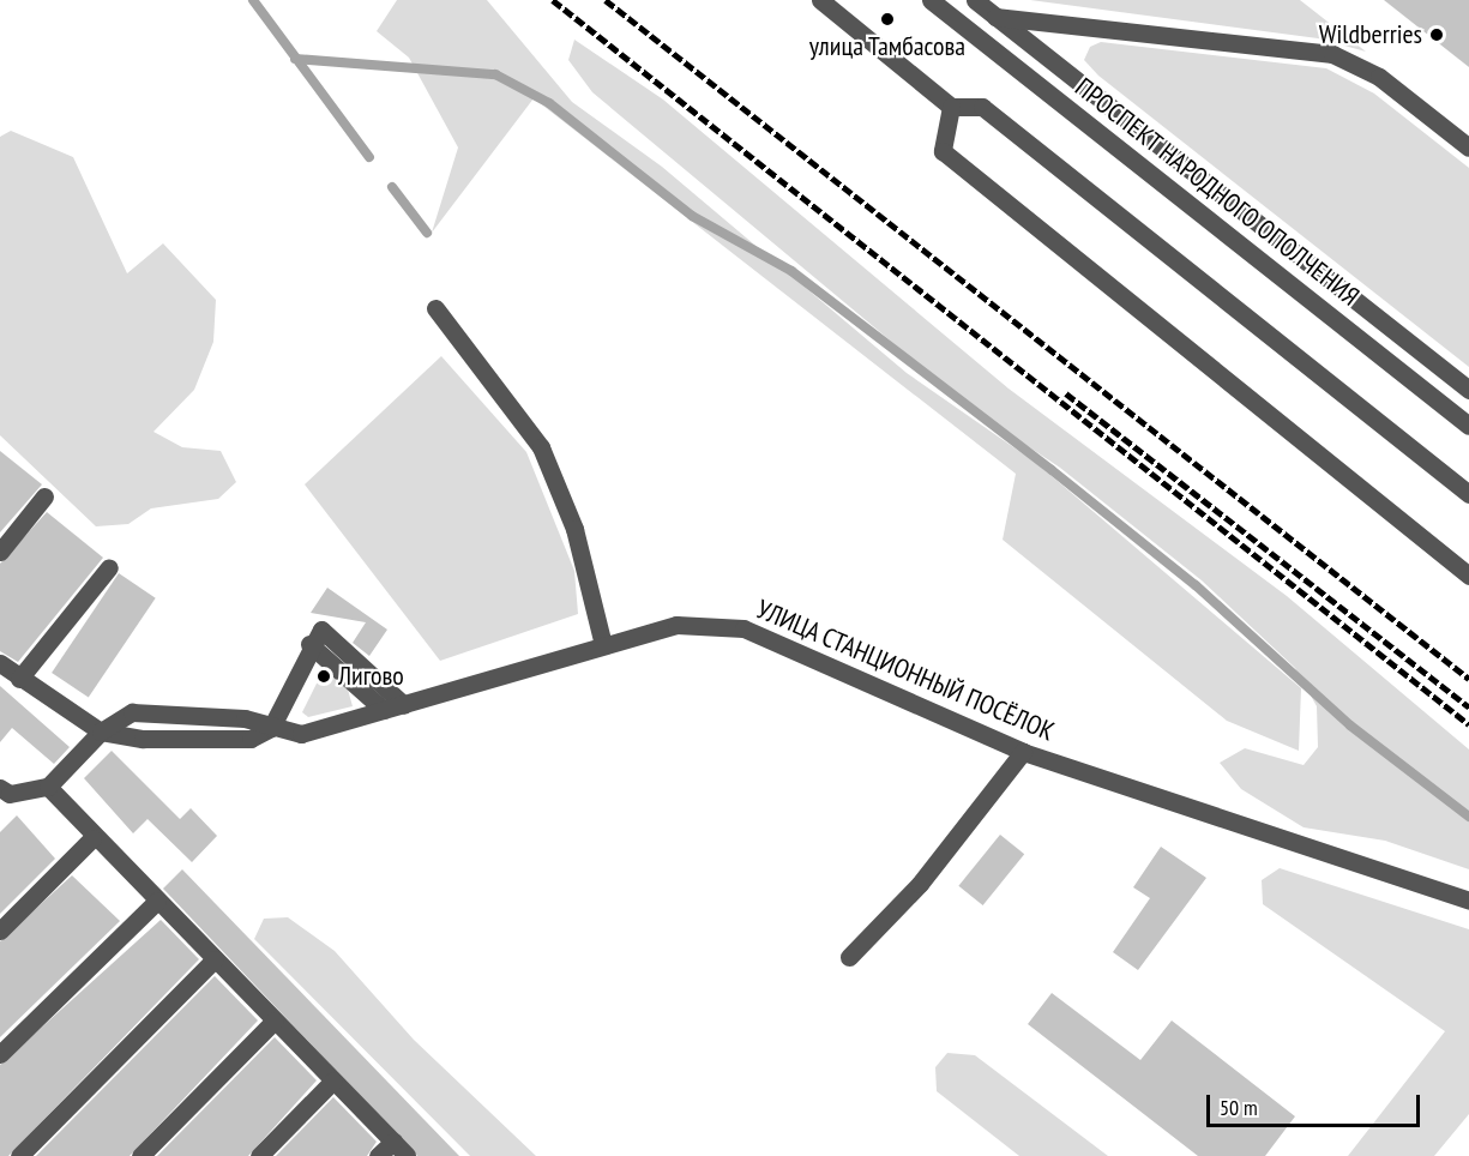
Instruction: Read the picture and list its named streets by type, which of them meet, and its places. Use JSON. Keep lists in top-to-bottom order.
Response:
{
  "streets": {
    "street": ["ПРОСПЕКТ НАРОДНОГО ОПОЛЧЕНИЯ", "УЛИЦА СТАНЦИОННЫЙ ПОСЁЛОК"]
  },
  "places": ["улица Тамбасова", "Wildberries", "Лигово"],
  "scale_bar": "50 m"
}
